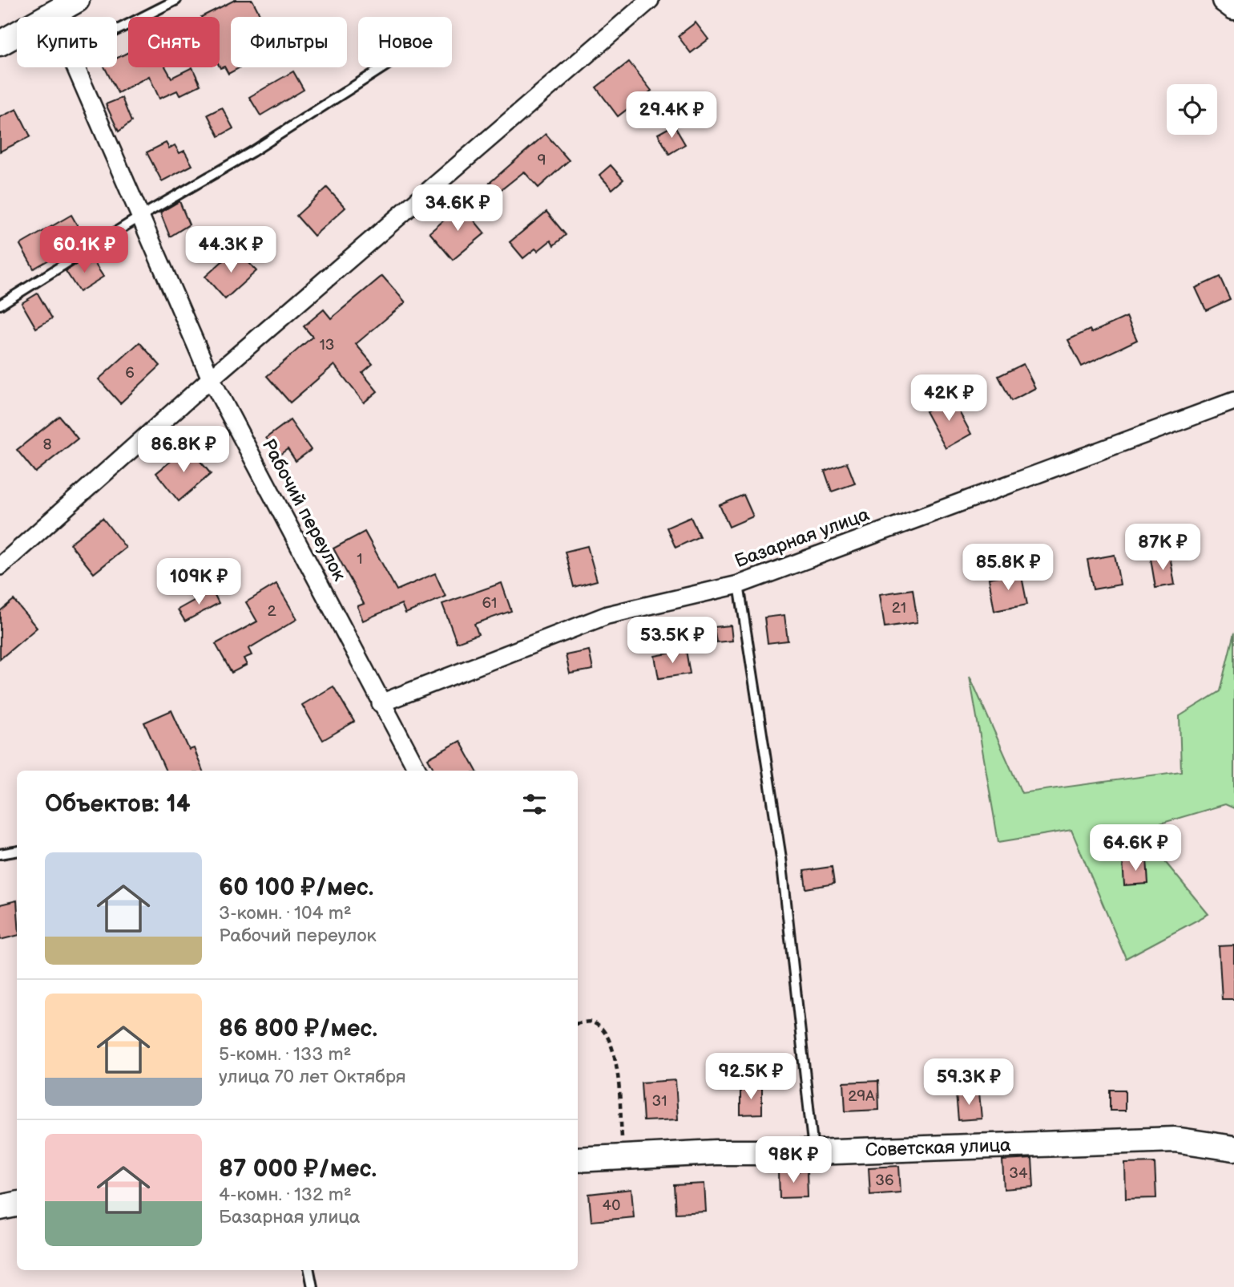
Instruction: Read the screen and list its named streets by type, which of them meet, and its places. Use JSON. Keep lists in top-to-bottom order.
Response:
{
  "streets": {
    "street": ["Рабочий переулок", "Базарная улица", "Советская улица"]
  },
  "crossings": [
    ["Рабочий переулок", "Базарная улица"]
  ],
  "house_numbers": [
    "9",
    "13",
    "6",
    "8",
    "1",
    "61",
    "21",
    "2",
    "29А",
    "31",
    "34",
    "36",
    "40"
  ],
  "page": {
    "chip": [
      "Купить",
      "Снять",
      "Фильтры",
      "Новое"
    ],
    "price": [
      "29.4K ₽",
      "34.6K ₽",
      "60.1K ₽",
      "44.3K ₽",
      "42K ₽",
      "86.8K ₽",
      "87K ₽",
      "85.8K ₽",
      "109K ₽",
      "53.5K ₽",
      "64.6K ₽",
      "92.5K ₽",
      "59.3K ₽",
      "98K ₽"
    ],
    "heading": "Объектов: 14",
    "list": [
      {
        "name": "60 100 ₽/мес.",
        "note": "3-комн. · 104 m² · Рабочий переулок"
      },
      {
        "name": "86 800 ₽/мес.",
        "note": "5-комн. · 133 m² · улица 70 лет Октября"
      },
      {
        "name": "87 000 ₽/мес.",
        "note": "4-комн. · 132 m² · Базарная улица"
      }
    ]
  }
}
